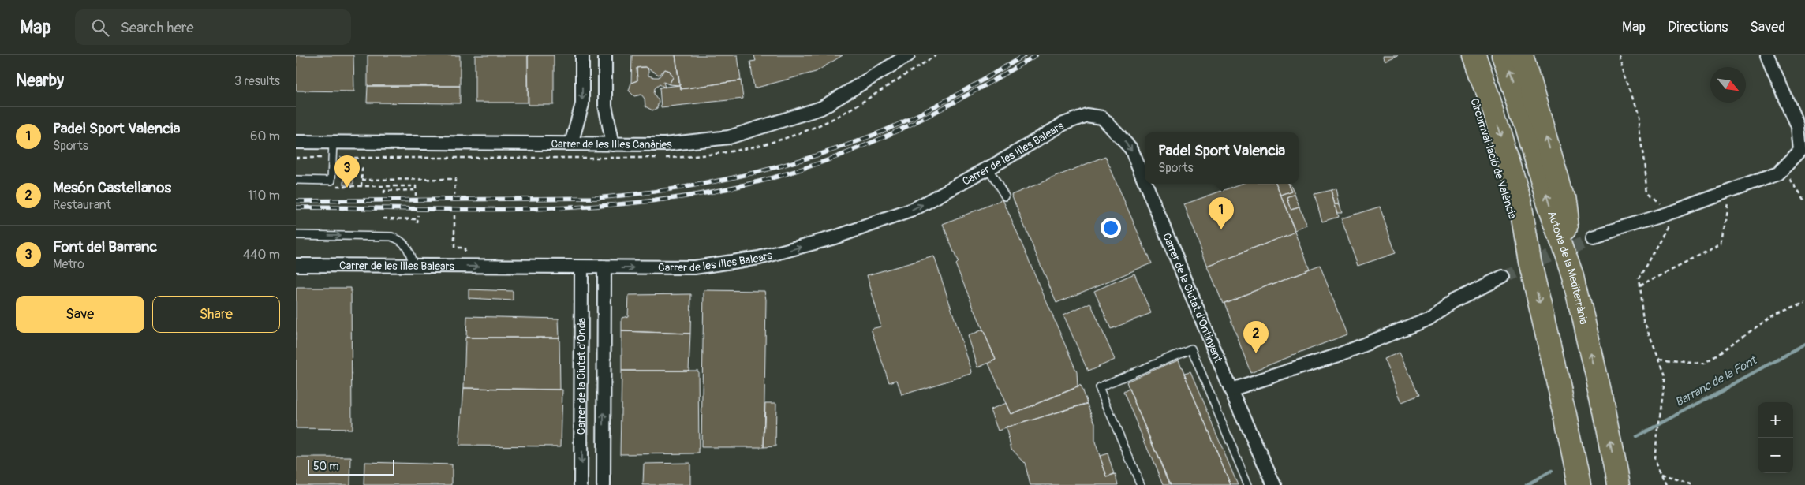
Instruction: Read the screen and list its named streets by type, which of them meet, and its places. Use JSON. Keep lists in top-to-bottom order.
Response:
{
  "streets": {
    "highway": ["Circumval·lació de València", "Autovia de la Mediterrània"],
    "street": [
      "Carrer de les Illes Canàries",
      "Carrer de les Illes Balears",
      "Carrer de la Ciutat d'Ontinyent",
      "Carrer de la Ciutat d’Onda"
    ]
  },
  "crossings": [
    ["Carrer de les Illes Balears", "Carrer de la Ciutat d'Ontinyent"],
    ["Carrer de les Illes Balears", "Carrer de la Ciutat d’Onda"]
  ],
  "one_way": ["Carrer de les Illes Balears", "Carrer de la Ciutat d'Ontinyent"],
  "water": ["Barranc de la Font"],
  "scale_bar": "50 m",
  "north": "bottom right",
  "page": {
    "header": "Map",
    "search": "Search here",
    "nav": ["Map", "Directions", "Saved"],
    "heading": ["Nearby", "3 results"],
    "list": [
      {
        "mark": "1",
        "name": "Padel Sport Valencia",
        "note": "Sports",
        "value": "60 m"
      },
      {
        "mark": "2",
        "name": "Mesón Castellanos",
        "note": "Restaurant",
        "value": "110 m"
      },
      {
        "mark": "3",
        "name": "Font del Barranc",
        "note": "Metro",
        "value": "440 m"
      }
    ],
    "popup": ["Padel Sport Valencia", "Sports"],
    "pins": ["3", "1", "2"],
    "buttons": ["Save", "Share"],
    "map_buttons": ["+", "−"],
    "scale": "50 m"
  }
}
